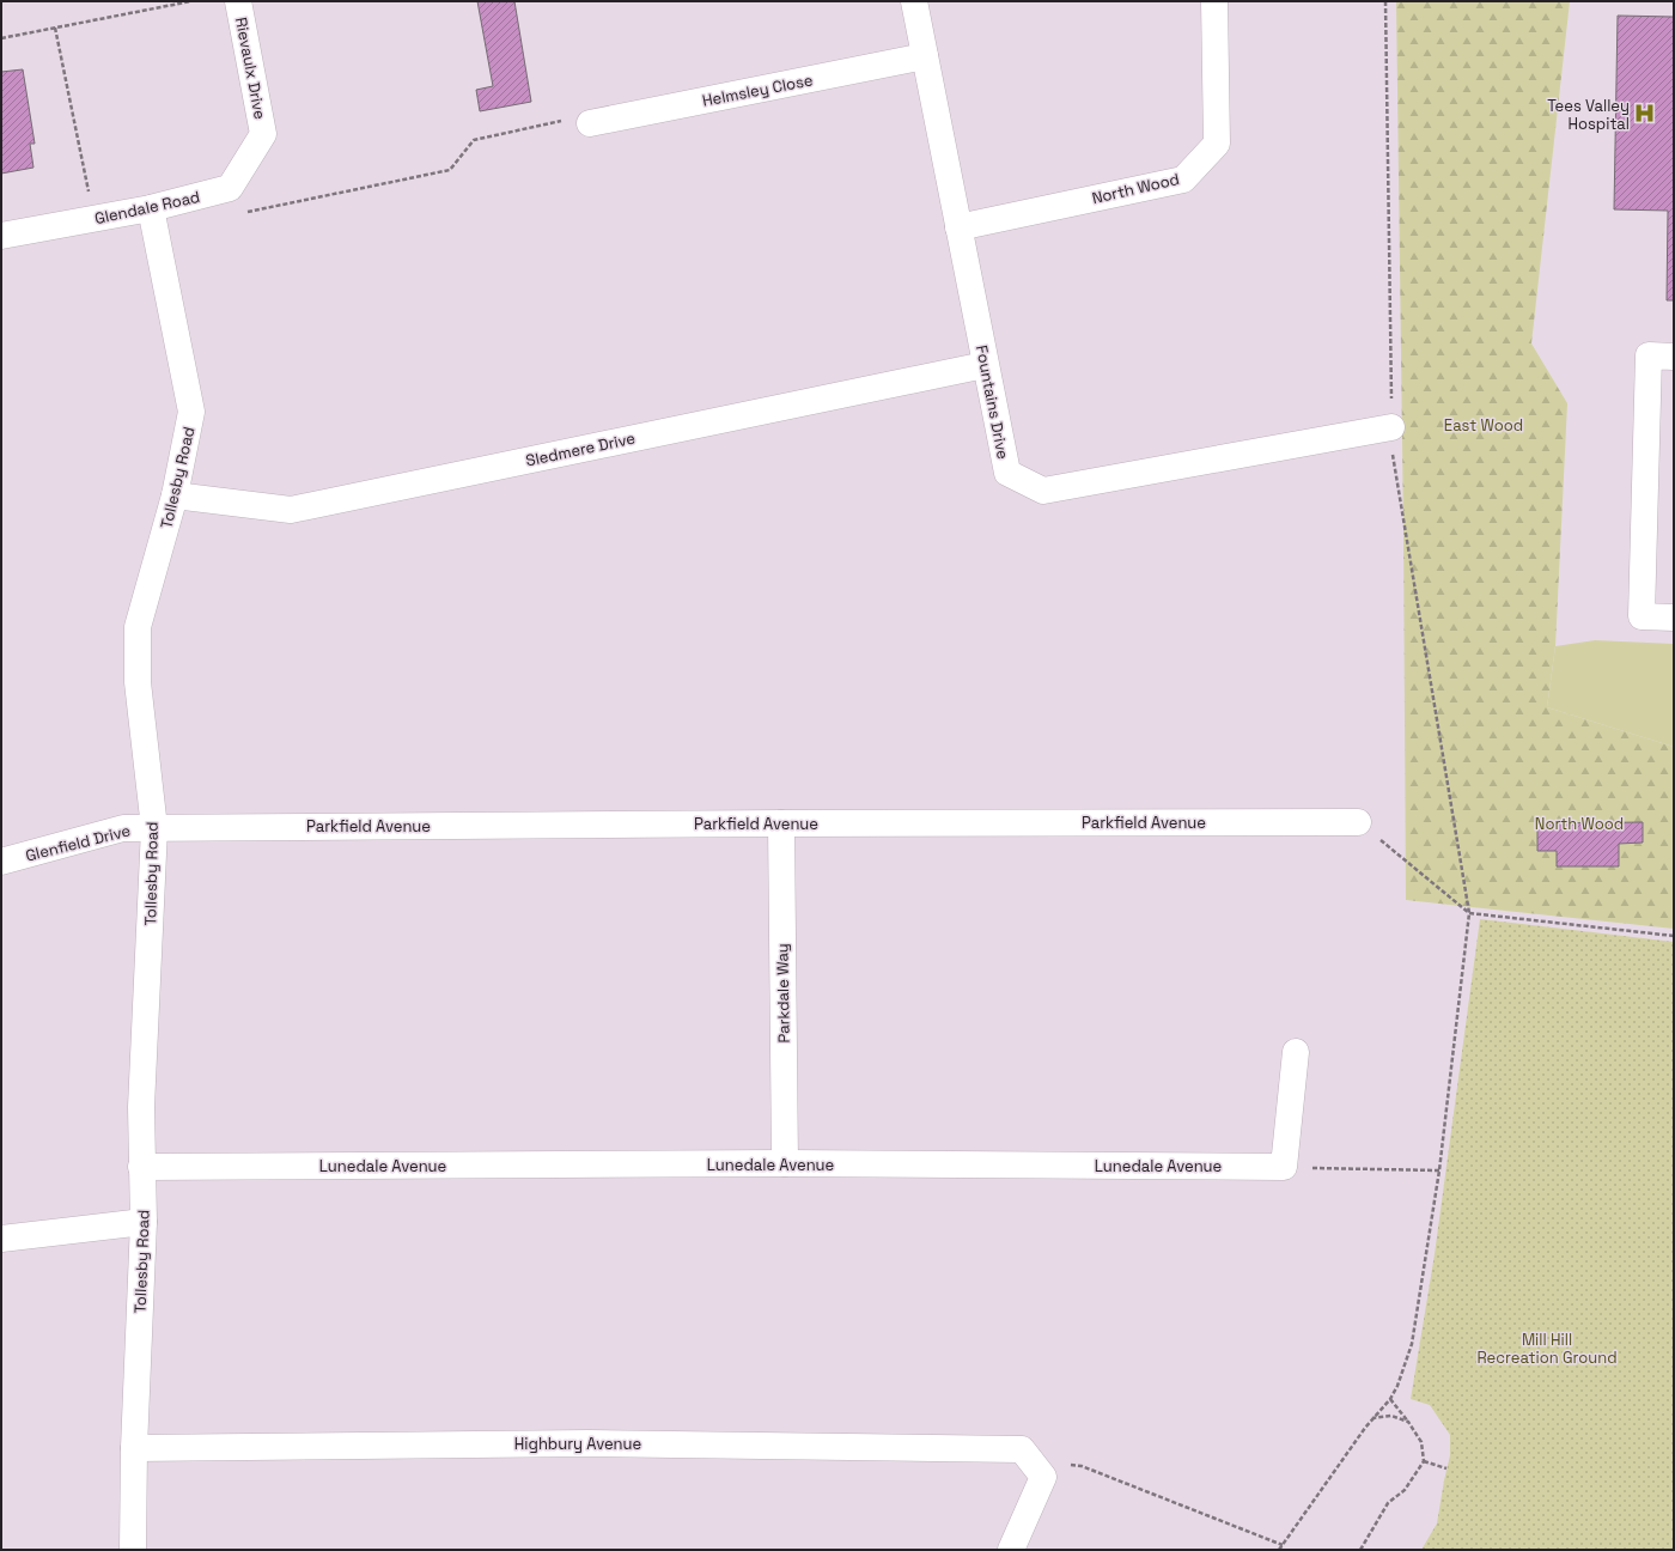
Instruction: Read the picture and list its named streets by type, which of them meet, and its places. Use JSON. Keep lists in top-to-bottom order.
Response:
{
  "streets": {
    "street": [
      "Rievaulx Drive",
      "Helmsley Close",
      "North Wood",
      "Glendale Road",
      "Fountains Drive",
      "Sledmere Drive",
      "Tollesby Road",
      "Parkfield Avenue",
      "Glenfield Drive",
      "Parkdale Way",
      "Lunedale Avenue",
      "Highbury Avenue"
    ]
  },
  "crossings": [
    ["Rievaulx Drive", "Glendale Road"],
    ["Helmsley Close", "Fountains Drive"],
    ["North Wood", "Fountains Drive"],
    ["Glendale Road", "Tollesby Road"],
    ["Fountains Drive", "Sledmere Drive"],
    ["Sledmere Drive", "Tollesby Road"],
    ["Tollesby Road", "Parkfield Avenue"],
    ["Tollesby Road", "Glenfield Drive"],
    ["Tollesby Road", "Lunedale Avenue"],
    ["Tollesby Road", "Highbury Avenue"],
    ["Parkfield Avenue", "Glenfield Drive"],
    ["Parkfield Avenue", "Parkdale Way"],
    ["Parkdale Way", "Lunedale Avenue"]
  ],
  "parks": ["East Wood", "North Wood", "Mill Hill Recreation Ground"],
  "places": {
    "hospital": ["Tees Valley Hospital"]
  }
}
